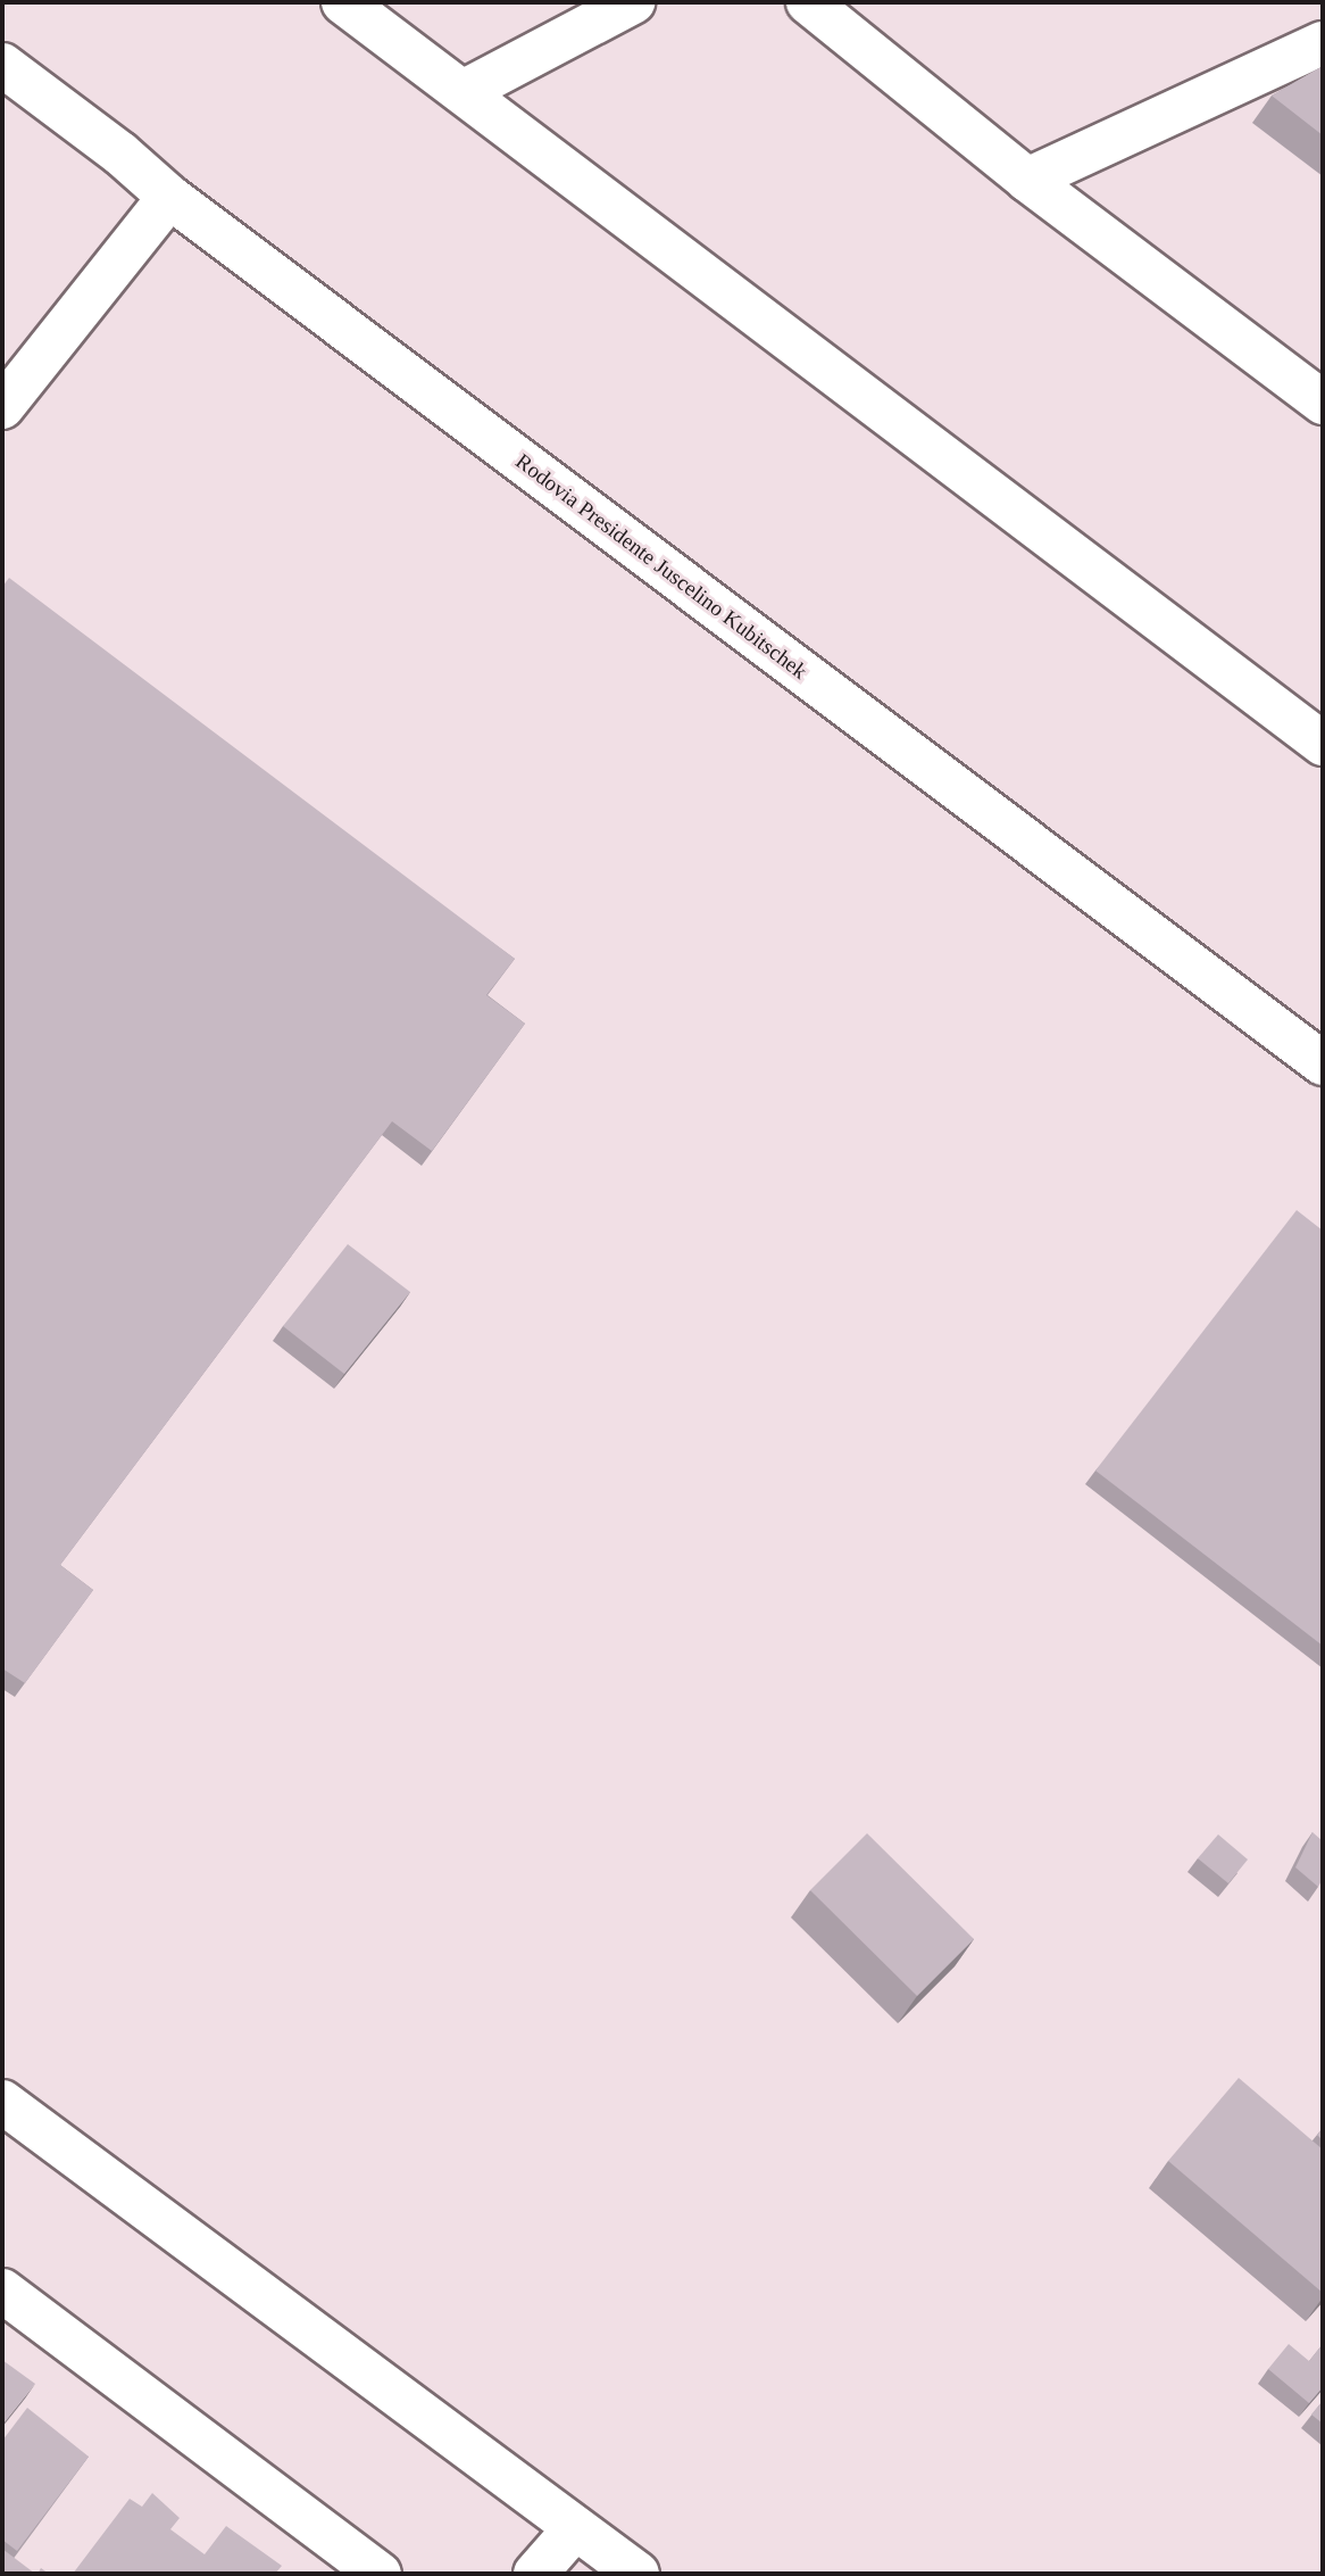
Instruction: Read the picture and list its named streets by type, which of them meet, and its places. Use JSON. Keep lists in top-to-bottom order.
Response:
{
  "streets": {
    "main road": ["Rodovia Presidente Juscelino Kubitschek"]
  }
}
